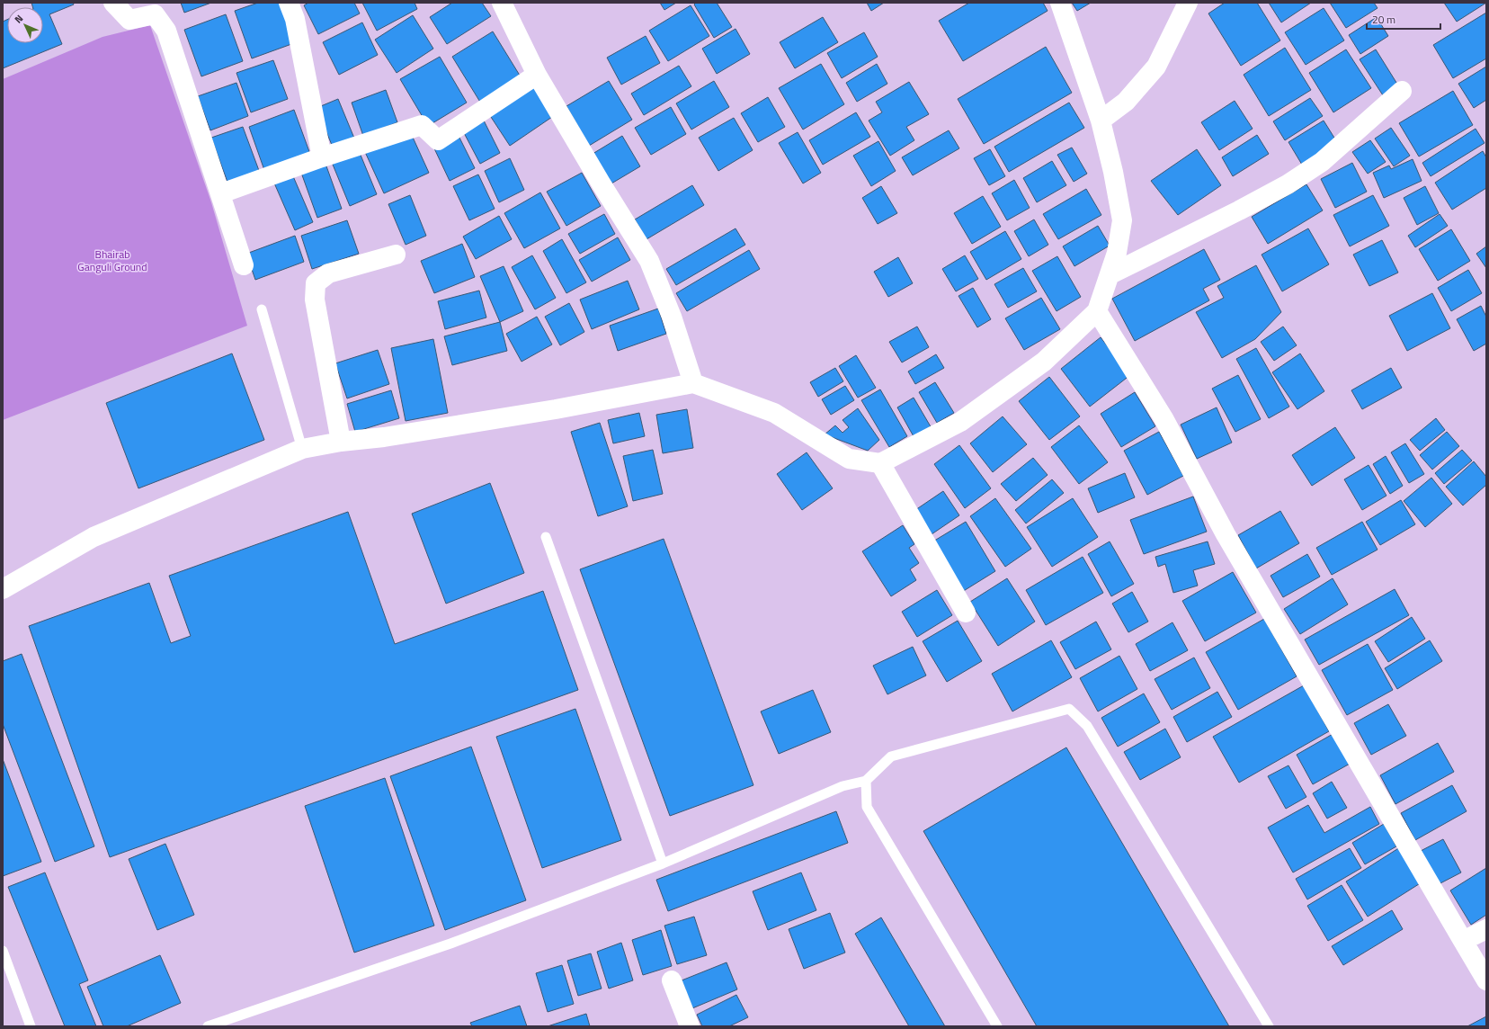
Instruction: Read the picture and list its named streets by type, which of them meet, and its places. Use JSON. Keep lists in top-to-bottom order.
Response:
{
  "parks": ["Bhairab Ganguli Ground"],
  "scale_bar": "20 m",
  "north": "top left"
}
